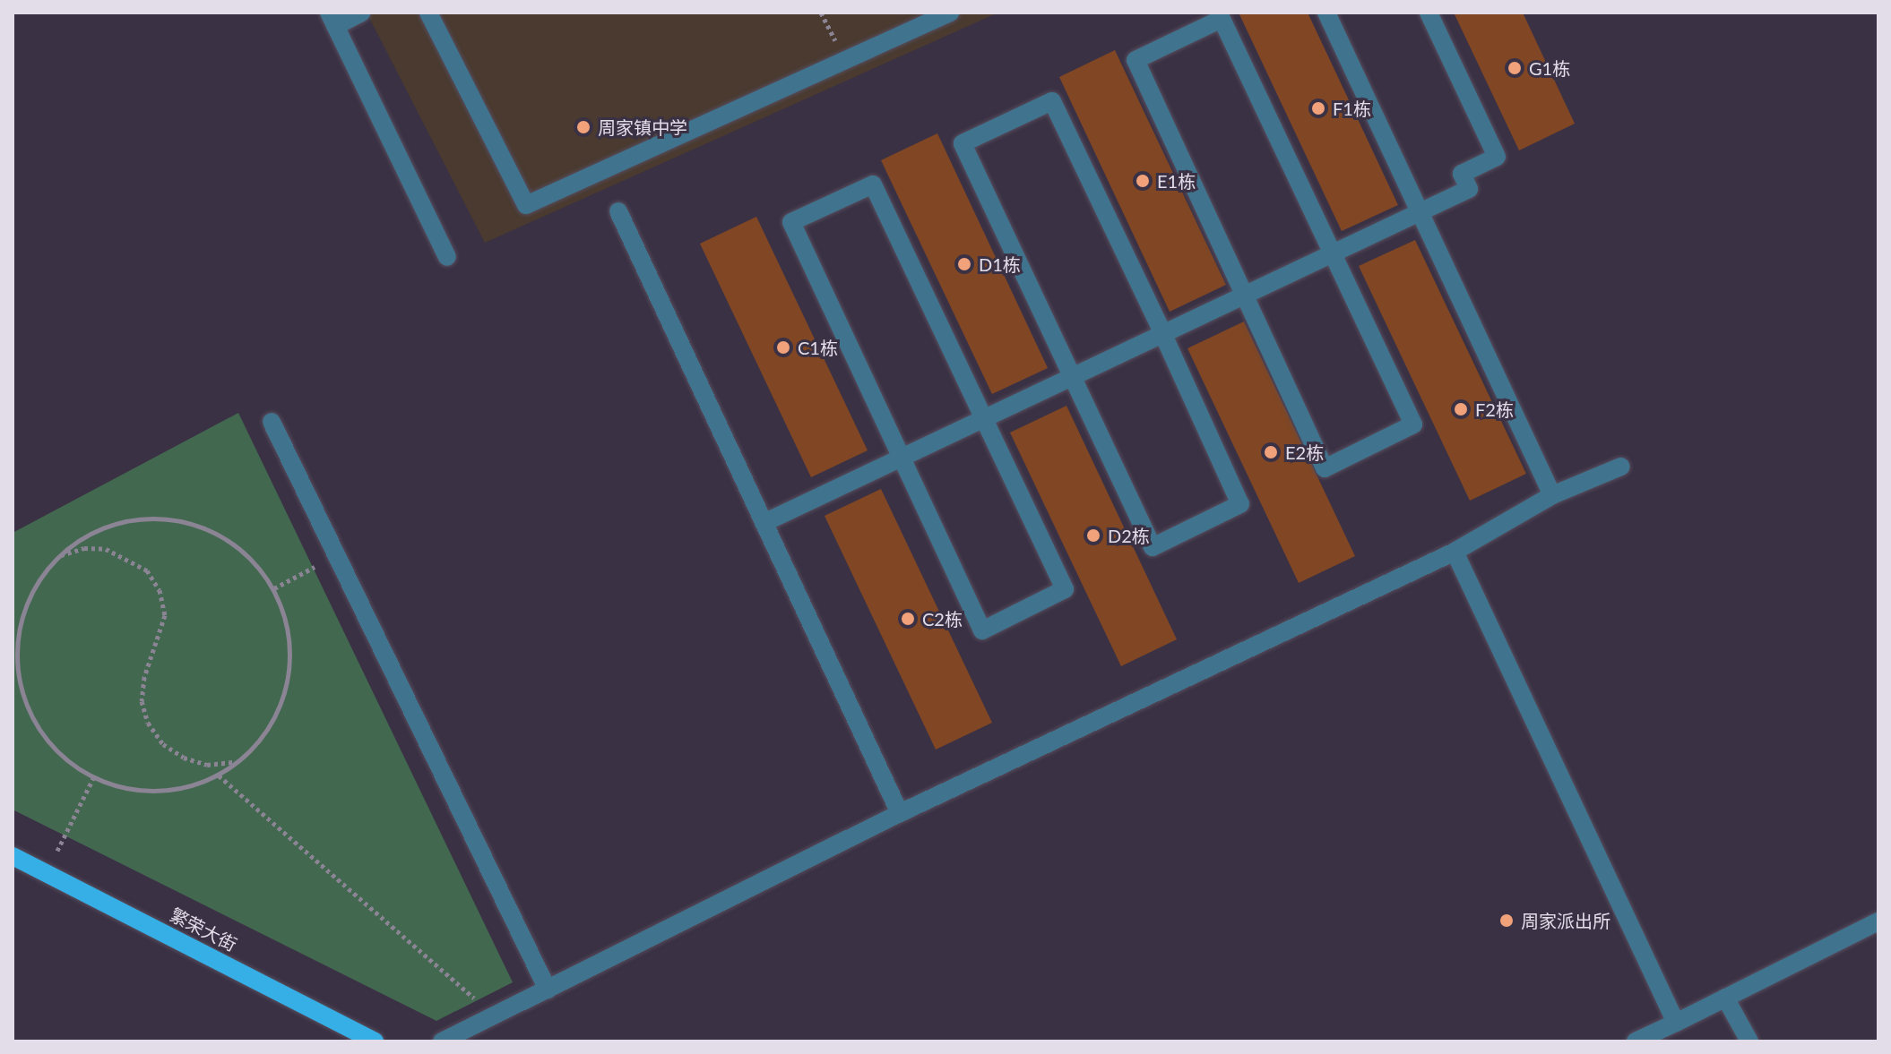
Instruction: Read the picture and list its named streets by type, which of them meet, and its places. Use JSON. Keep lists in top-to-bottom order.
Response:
{
  "streets": {
    "main road": ["繁荣大街"]
  },
  "places": [
    "G1栋",
    "F1栋",
    "周家镇中学",
    "E1栋",
    "D1栋",
    "C1栋",
    "F2栋",
    "E2栋",
    "D2栋",
    "C2栋",
    "周家派出所"
  ]
}
